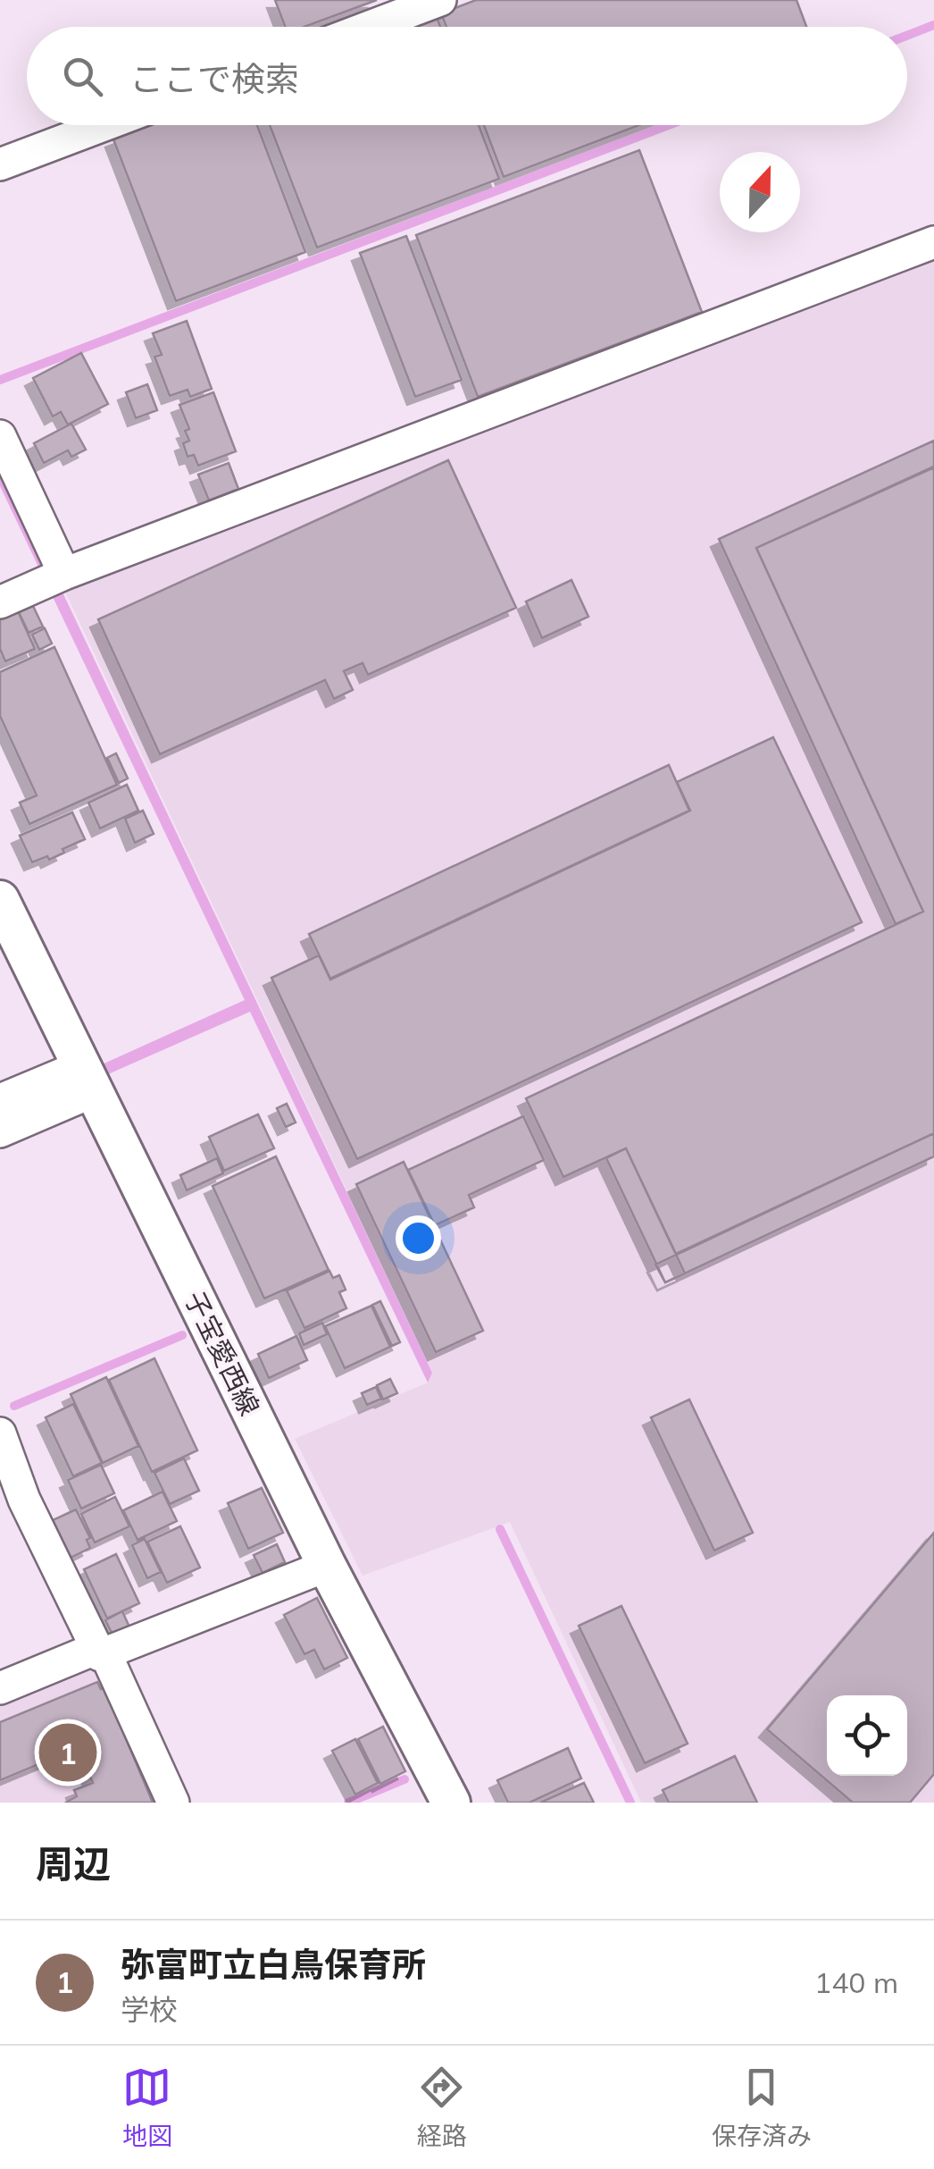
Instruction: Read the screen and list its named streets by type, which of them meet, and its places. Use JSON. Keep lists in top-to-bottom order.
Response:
{
  "streets": {
    "main road": ["子宝愛西線"]
  },
  "north": "top",
  "page": {
    "search": "ここで検索",
    "pins": "1",
    "heading": "周辺",
    "list": [
      {
        "mark": "1",
        "name": "弥富町立白鳥保育所",
        "note": "学校",
        "value": "140 m"
      }
    ],
    "nav": ["地図", "経路", "保存済み"]
  }
}
